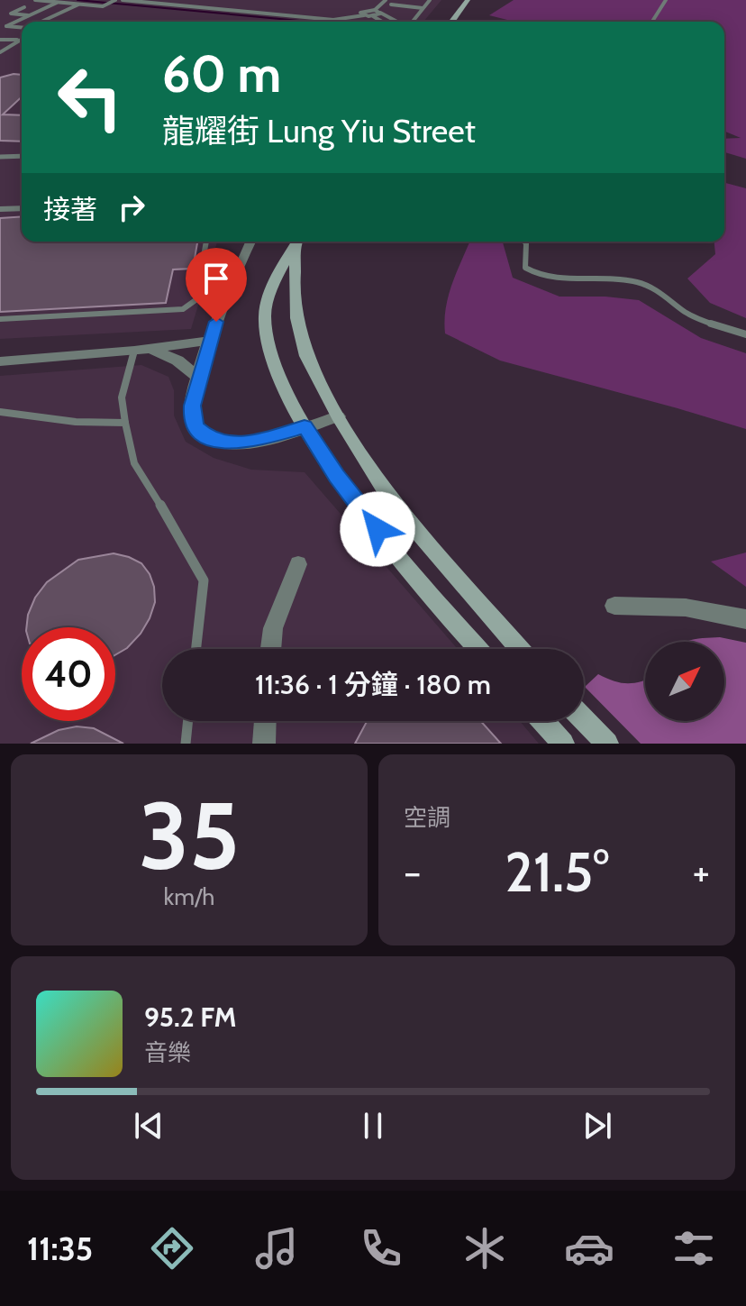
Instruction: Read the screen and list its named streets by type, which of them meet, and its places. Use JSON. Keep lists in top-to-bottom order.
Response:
{
  "north": "top right",
  "page": {
    "turn": ["60 m", "龍耀街 Lung Yiu Street"],
    "then": "接著",
    "limit": "40",
    "trip": "11:36 · 1 分鐘 · 180 m",
    "tile": [
      ["35", "km/h"],
      "空調"
    ],
    "heat": ["−", "21.5°", "+"],
    "song": ["95.2 FM", "音樂"],
    "tabs": "11:35"
  }
}
